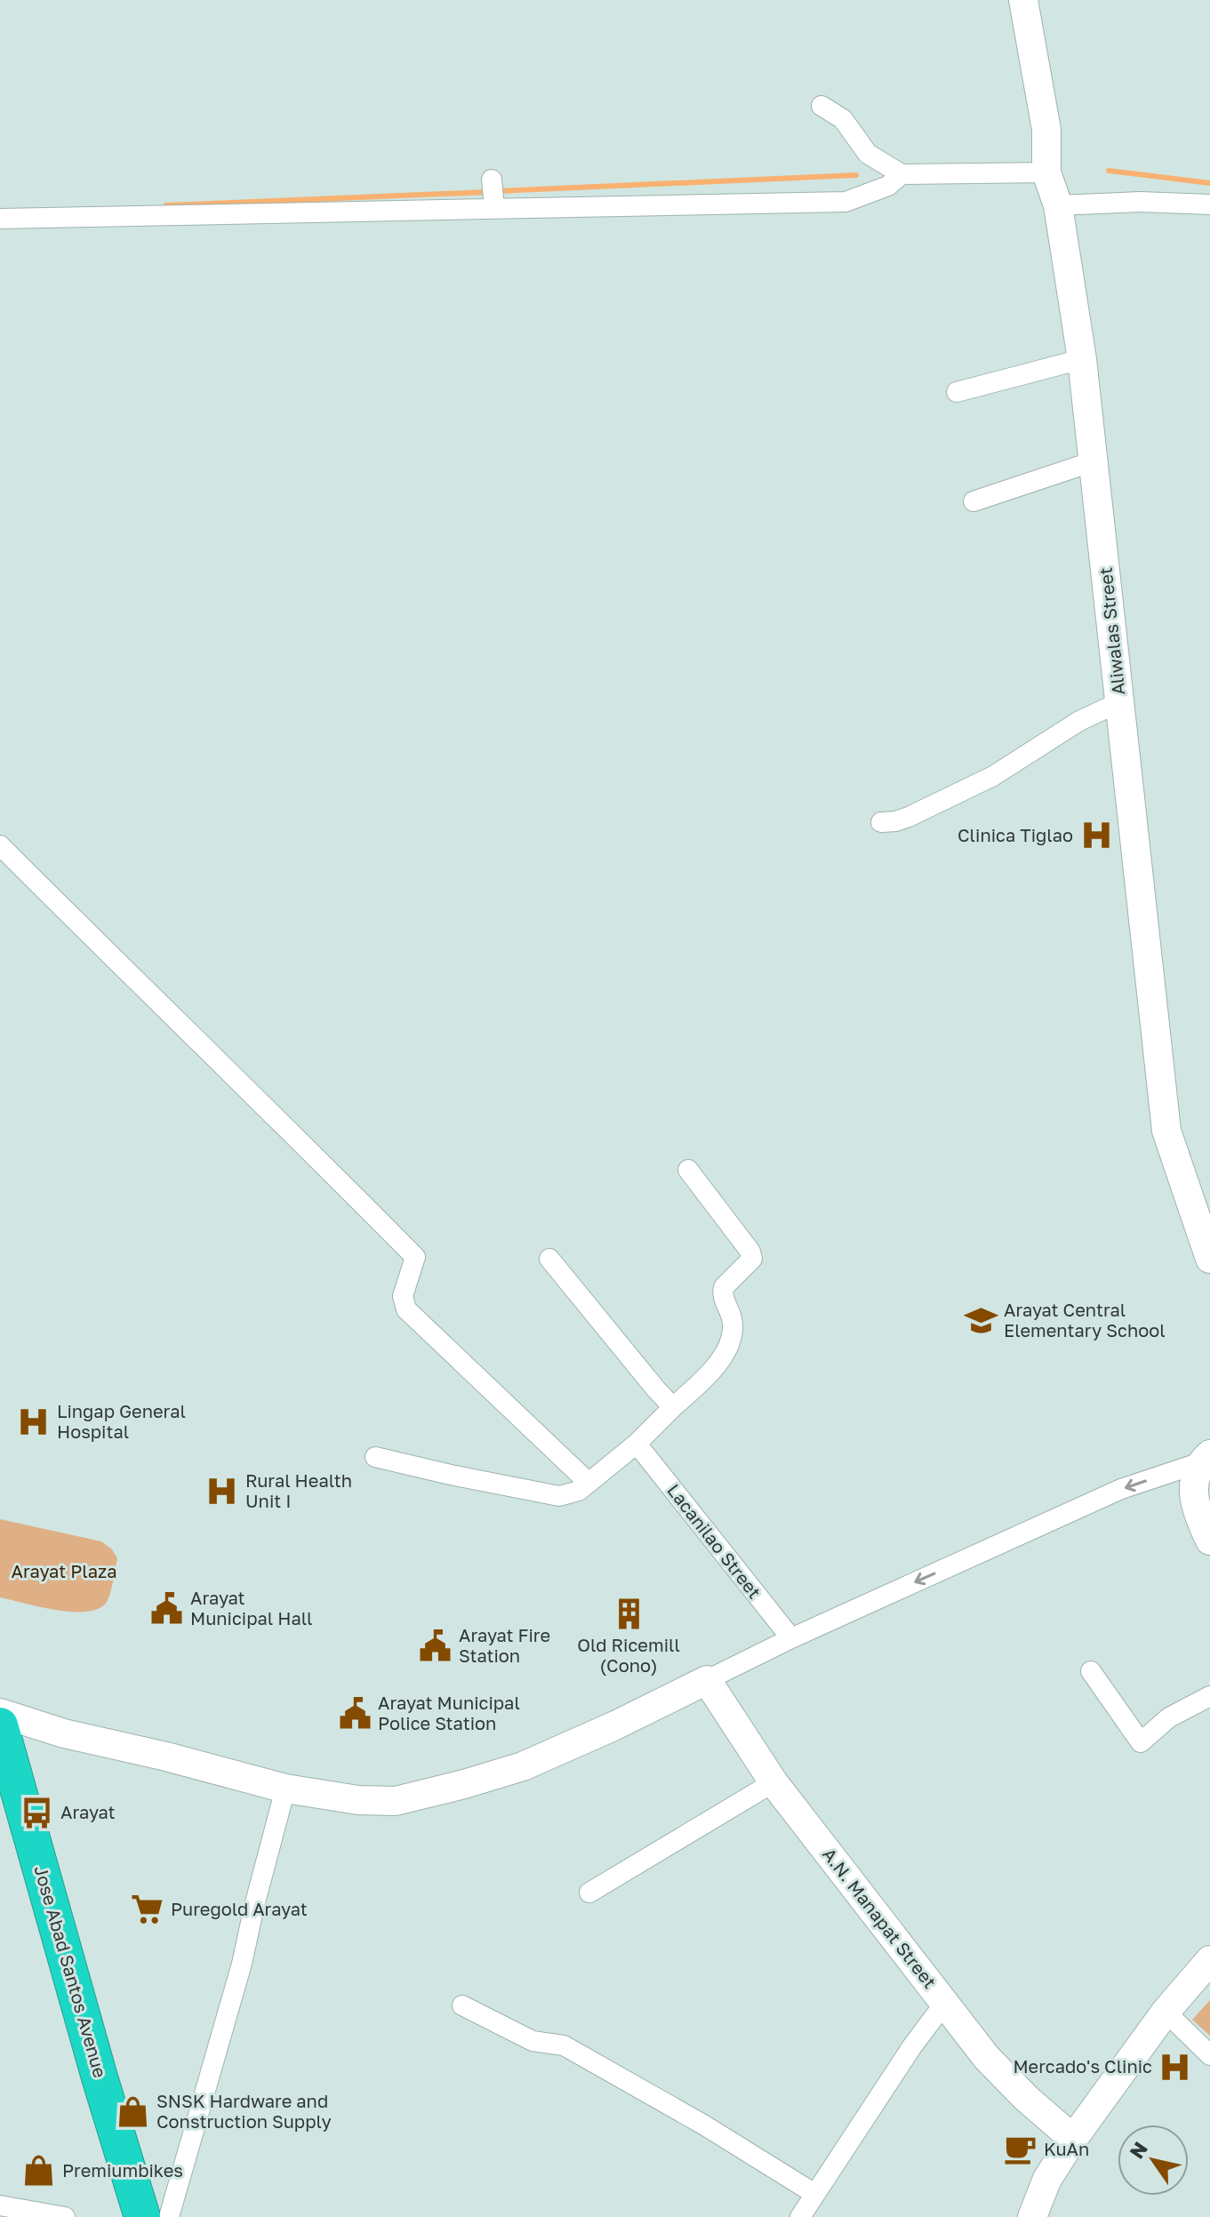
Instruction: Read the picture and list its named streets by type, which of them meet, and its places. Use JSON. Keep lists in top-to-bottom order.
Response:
{
  "streets": {
    "highway": ["Jose Abad Santos Avenue"],
    "street": ["Aliwalas Street", "Lacanilao Street", "A.N. Manapat Street"]
  },
  "parks": ["Arayat Plaza"],
  "places": {
    "hospital": [
      "Clinica Tiglao",
      "Lingap General Hospital",
      "Rural Health Unit I",
      "Mercado's Clinic"
    ],
    "school or university": ["Arayat Central Elementary School"],
    "public building": ["Arayat Municipal Hall", "Arayat Fire Station", "Arayat Municipal Police Station"],
    "building": ["Old Ricemill (Cono)"],
    "bus stop": ["Arayat"],
    "supermarket": ["Puregold Arayat"],
    "shop": ["SNSK Hardware and Construction Supply", "Premiumbikes"],
    "cafe": ["KuAn"]
  },
  "north": "top left"
}
